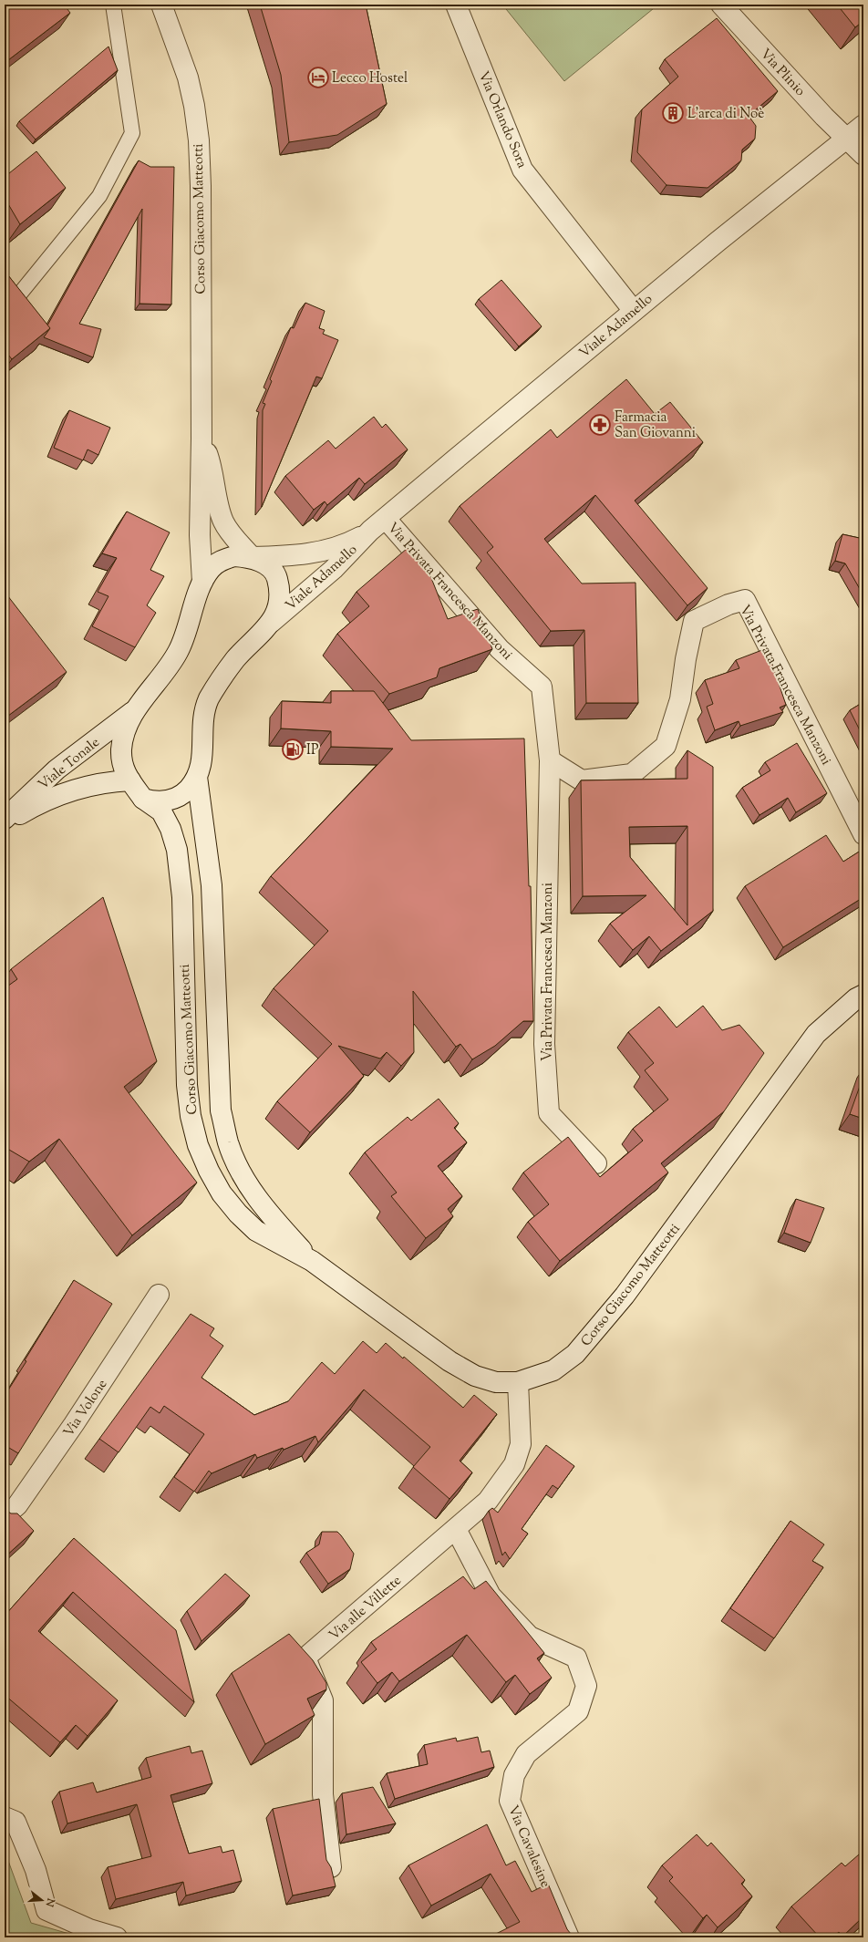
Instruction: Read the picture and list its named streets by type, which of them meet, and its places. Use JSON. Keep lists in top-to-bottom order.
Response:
{
  "streets": {
    "street": [
      "Via Plinio",
      "Via Orlando Sora",
      "Corso Giacomo Matteotti",
      "Viale Adamello",
      "Via Privata Francesca Manzoni",
      "Viale Tonale",
      "Via Volone",
      "Via alle Villette",
      "Via Cavalesine"
    ]
  },
  "crossings": [
    ["Via Plinio", "Viale Adamello"],
    ["Via Orlando Sora", "Viale Adamello"],
    ["Corso Giacomo Matteotti", "Viale Adamello"],
    ["Corso Giacomo Matteotti", "Via alle Villette"],
    ["Viale Adamello", "Via Privata Francesca Manzoni"],
    ["Via alle Villette", "Via Cavalesine"]
  ],
  "places": {
    "hotel": ["Lecco Hostel"],
    "building": ["L'arca di Noè"],
    "pharmacy": ["Farmacia San Giovanni"],
    "fuel station": ["IP"]
  },
  "north": "right"
}
